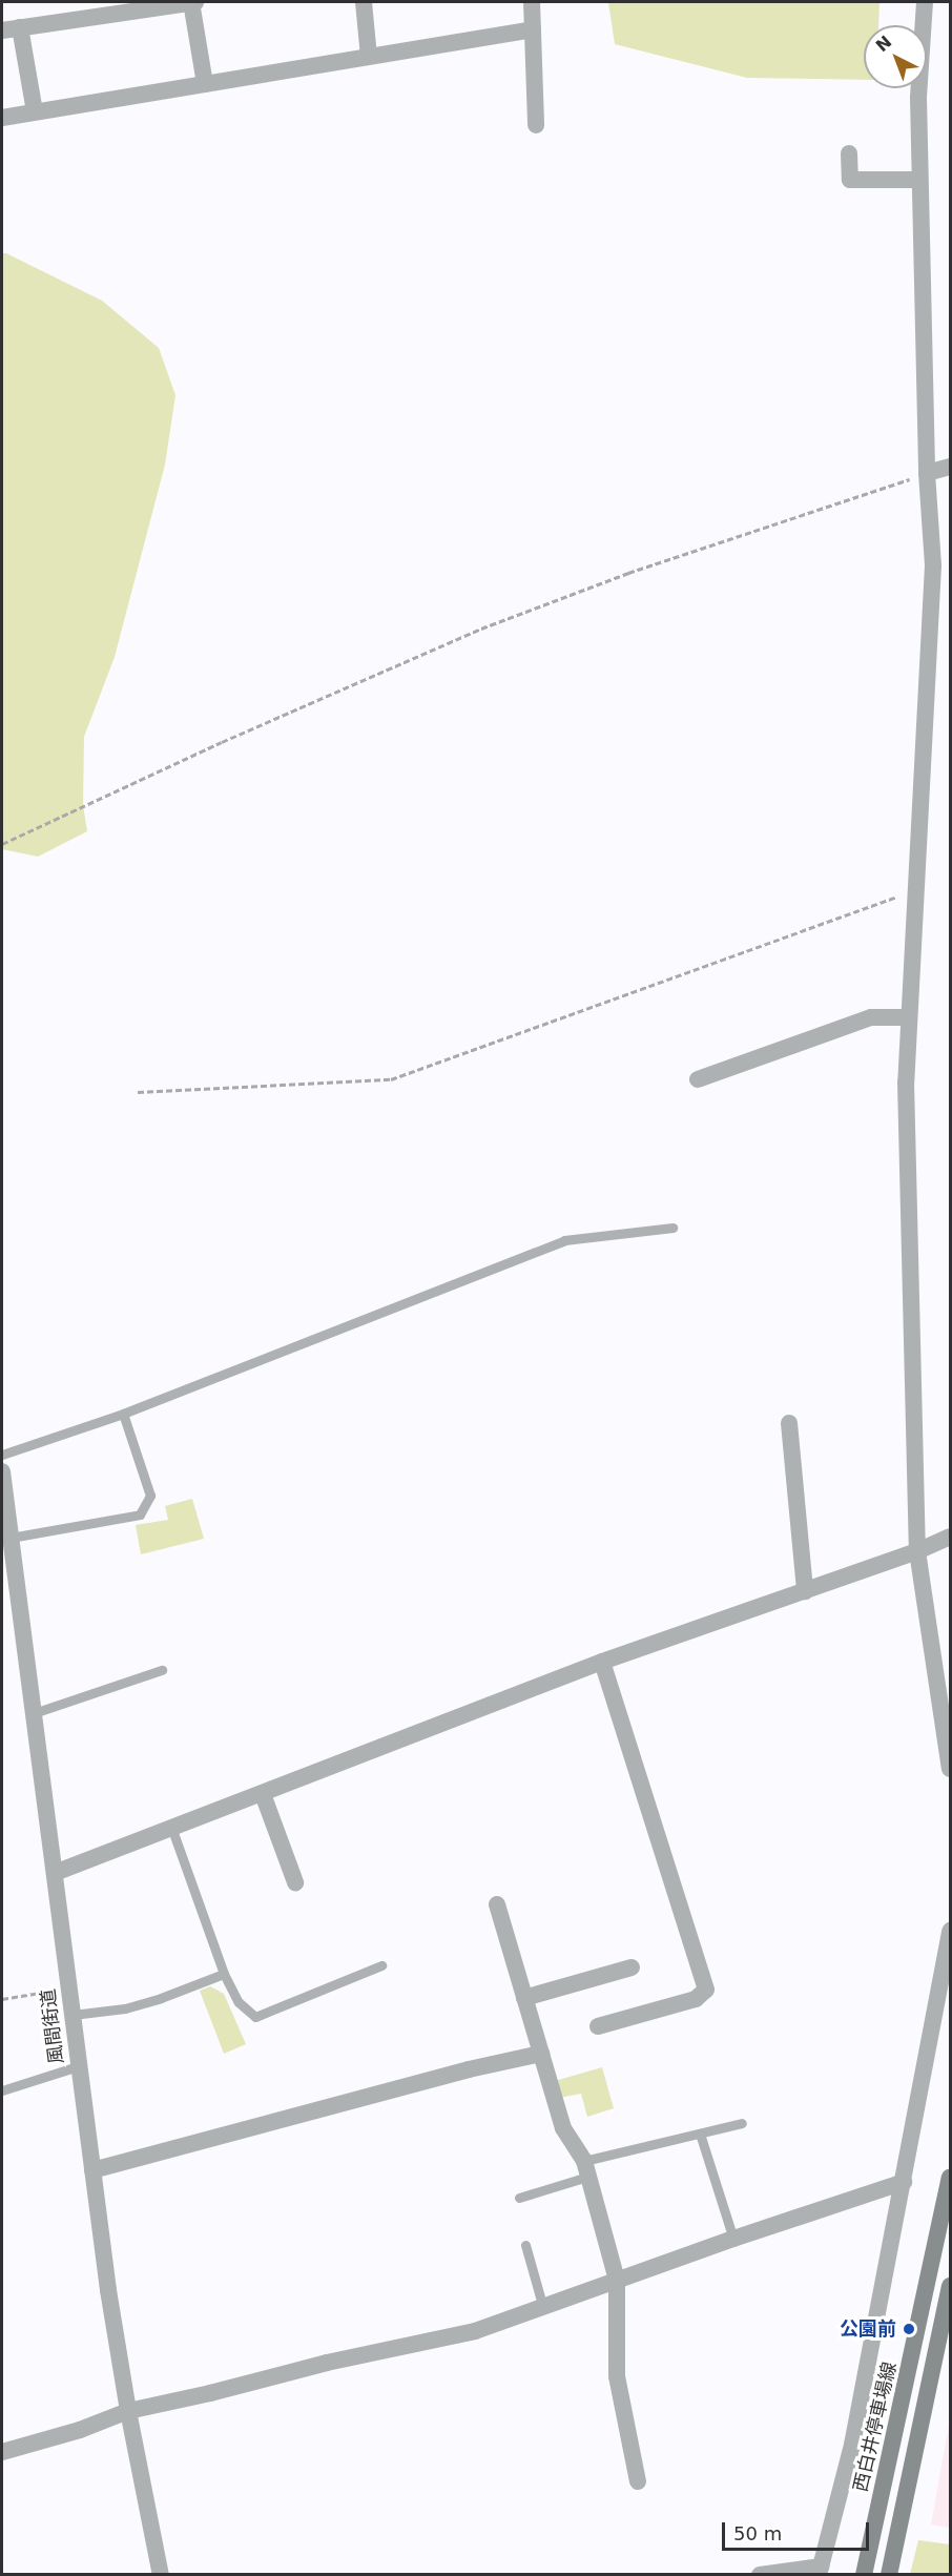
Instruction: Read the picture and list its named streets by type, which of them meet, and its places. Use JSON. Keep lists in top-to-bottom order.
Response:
{
  "streets": {
    "main road": ["西白井停車場線"],
    "street": ["風間街道"]
  },
  "places": ["公園前"],
  "scale_bar": "50 m",
  "north": "top left"
}
